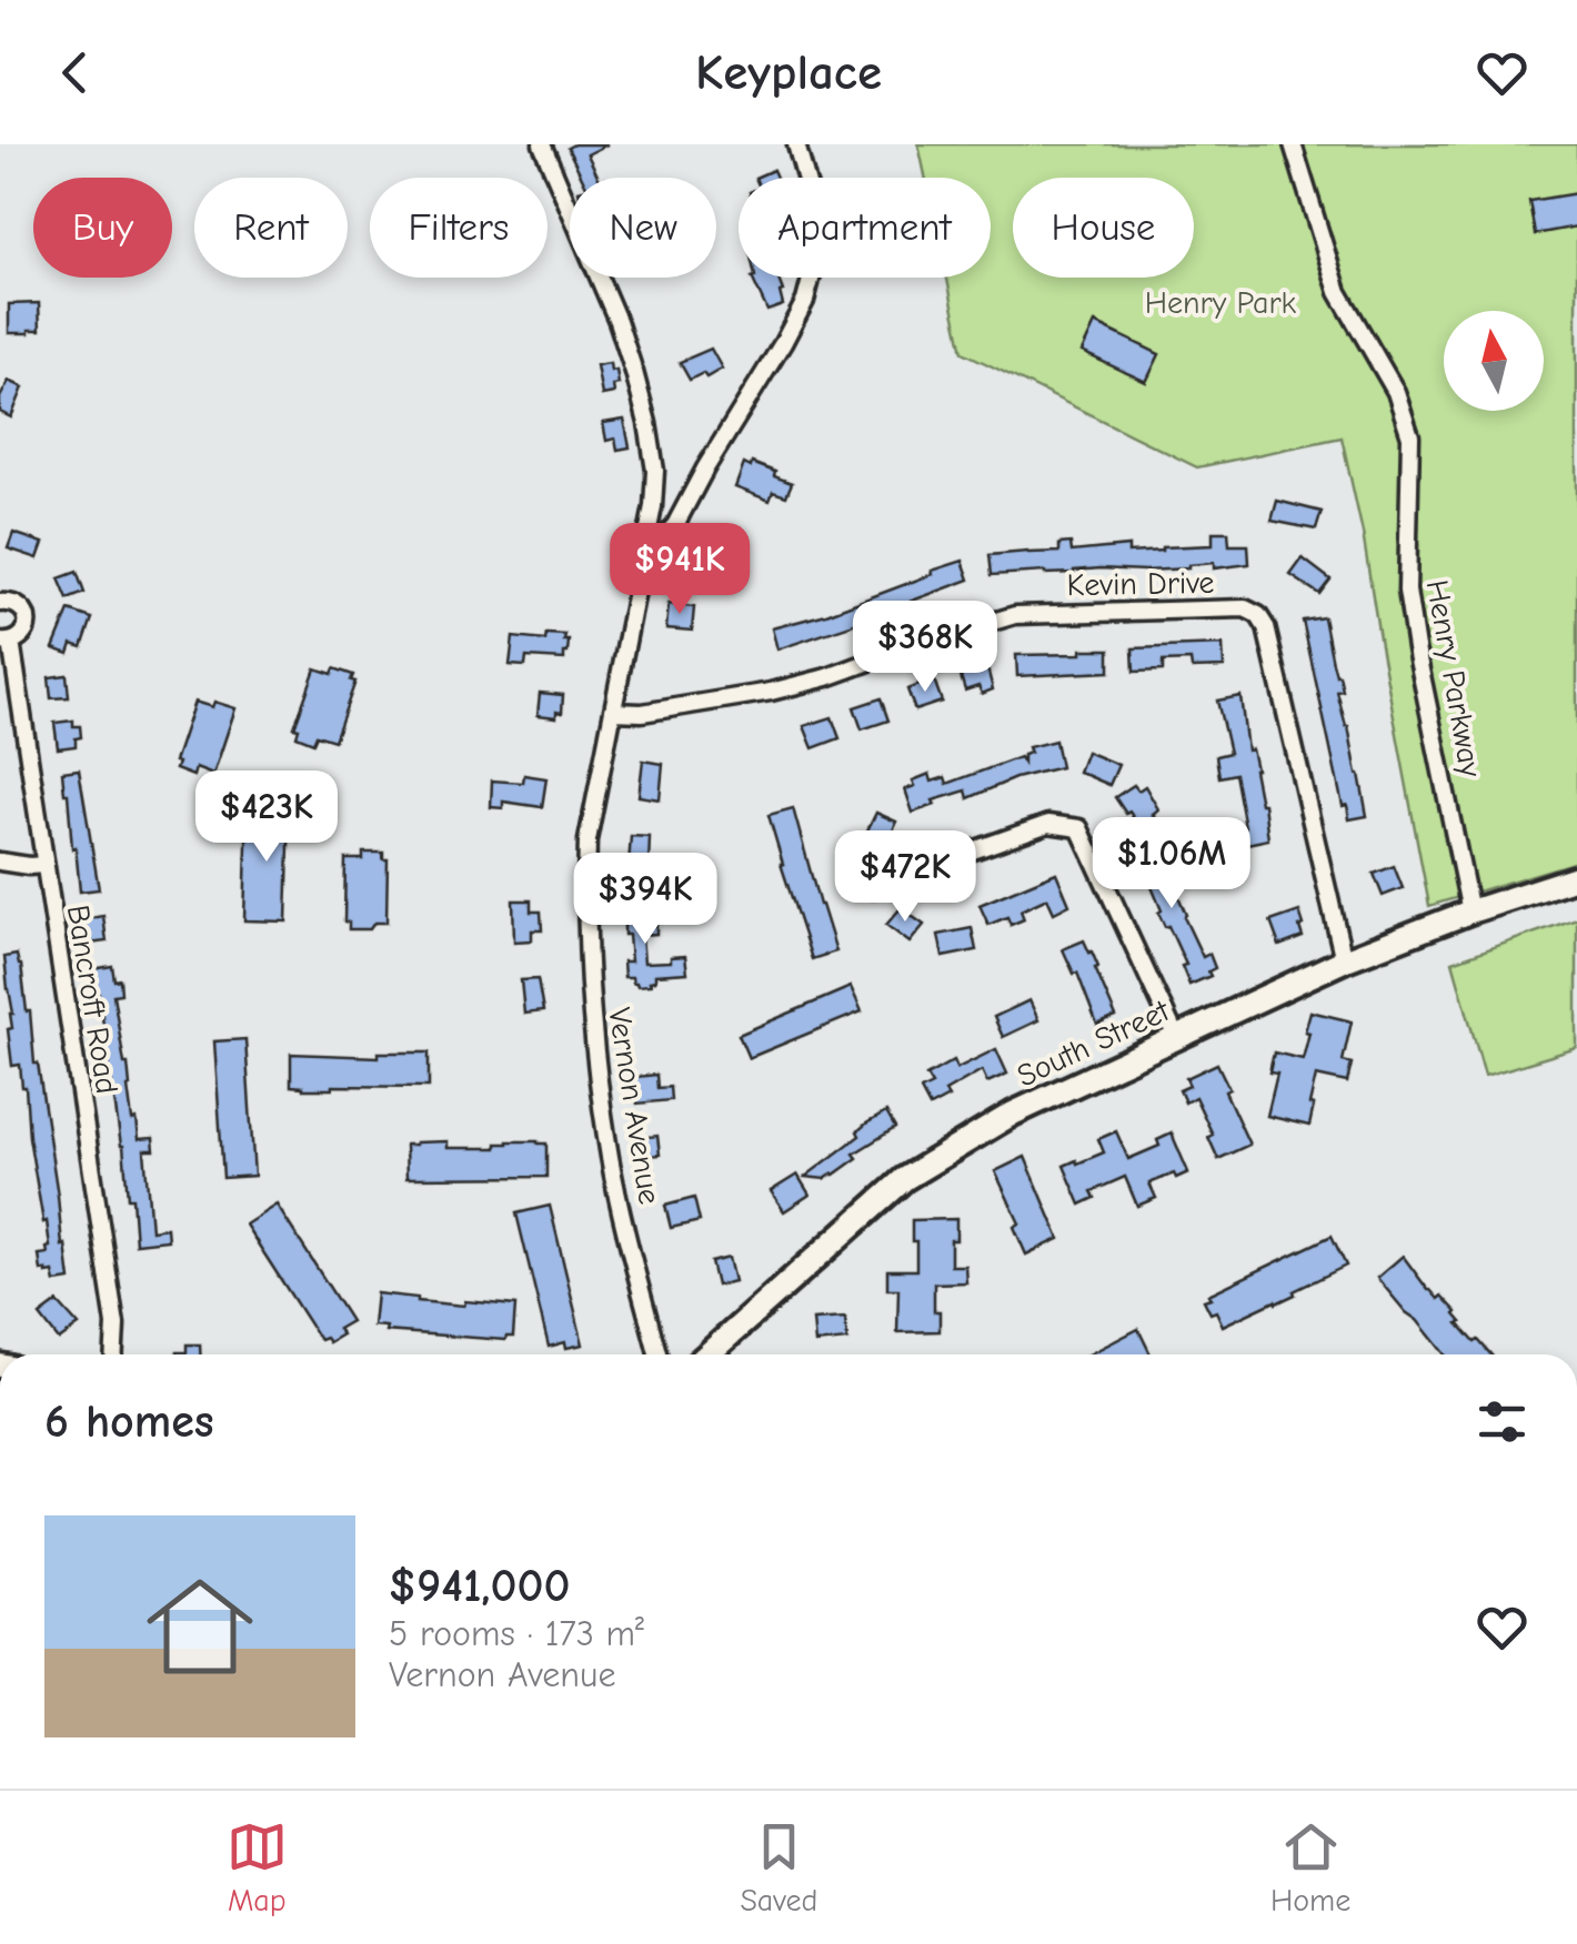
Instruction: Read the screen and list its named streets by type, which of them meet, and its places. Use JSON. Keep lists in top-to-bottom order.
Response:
{
  "streets": {
    "street": [
      "Kevin Drive",
      "Henry Parkway",
      "Bancroft Road",
      "South Street",
      "Vernon Avenue"
    ]
  },
  "crossings": [
    ["Kevin Drive", "South Street"],
    ["Kevin Drive", "Vernon Avenue"],
    ["Henry Parkway", "South Street"]
  ],
  "parks": ["Henry Park"],
  "north": "top",
  "page": {
    "header": "Keyplace",
    "chip": [
      "Buy",
      "Rent",
      "Filters",
      "New",
      "Apartment",
      "House"
    ],
    "price": [
      "$941K",
      "$368K",
      "$423K",
      "$1.06M",
      "$472K",
      "$394K"
    ],
    "heading": "6 homes",
    "list": [
      {
        "name": "$941,000",
        "note": "5 rooms · 173 m² · Vernon Avenue"
      }
    ],
    "tabs": ["Map", "Saved", "Home"]
  }
}
